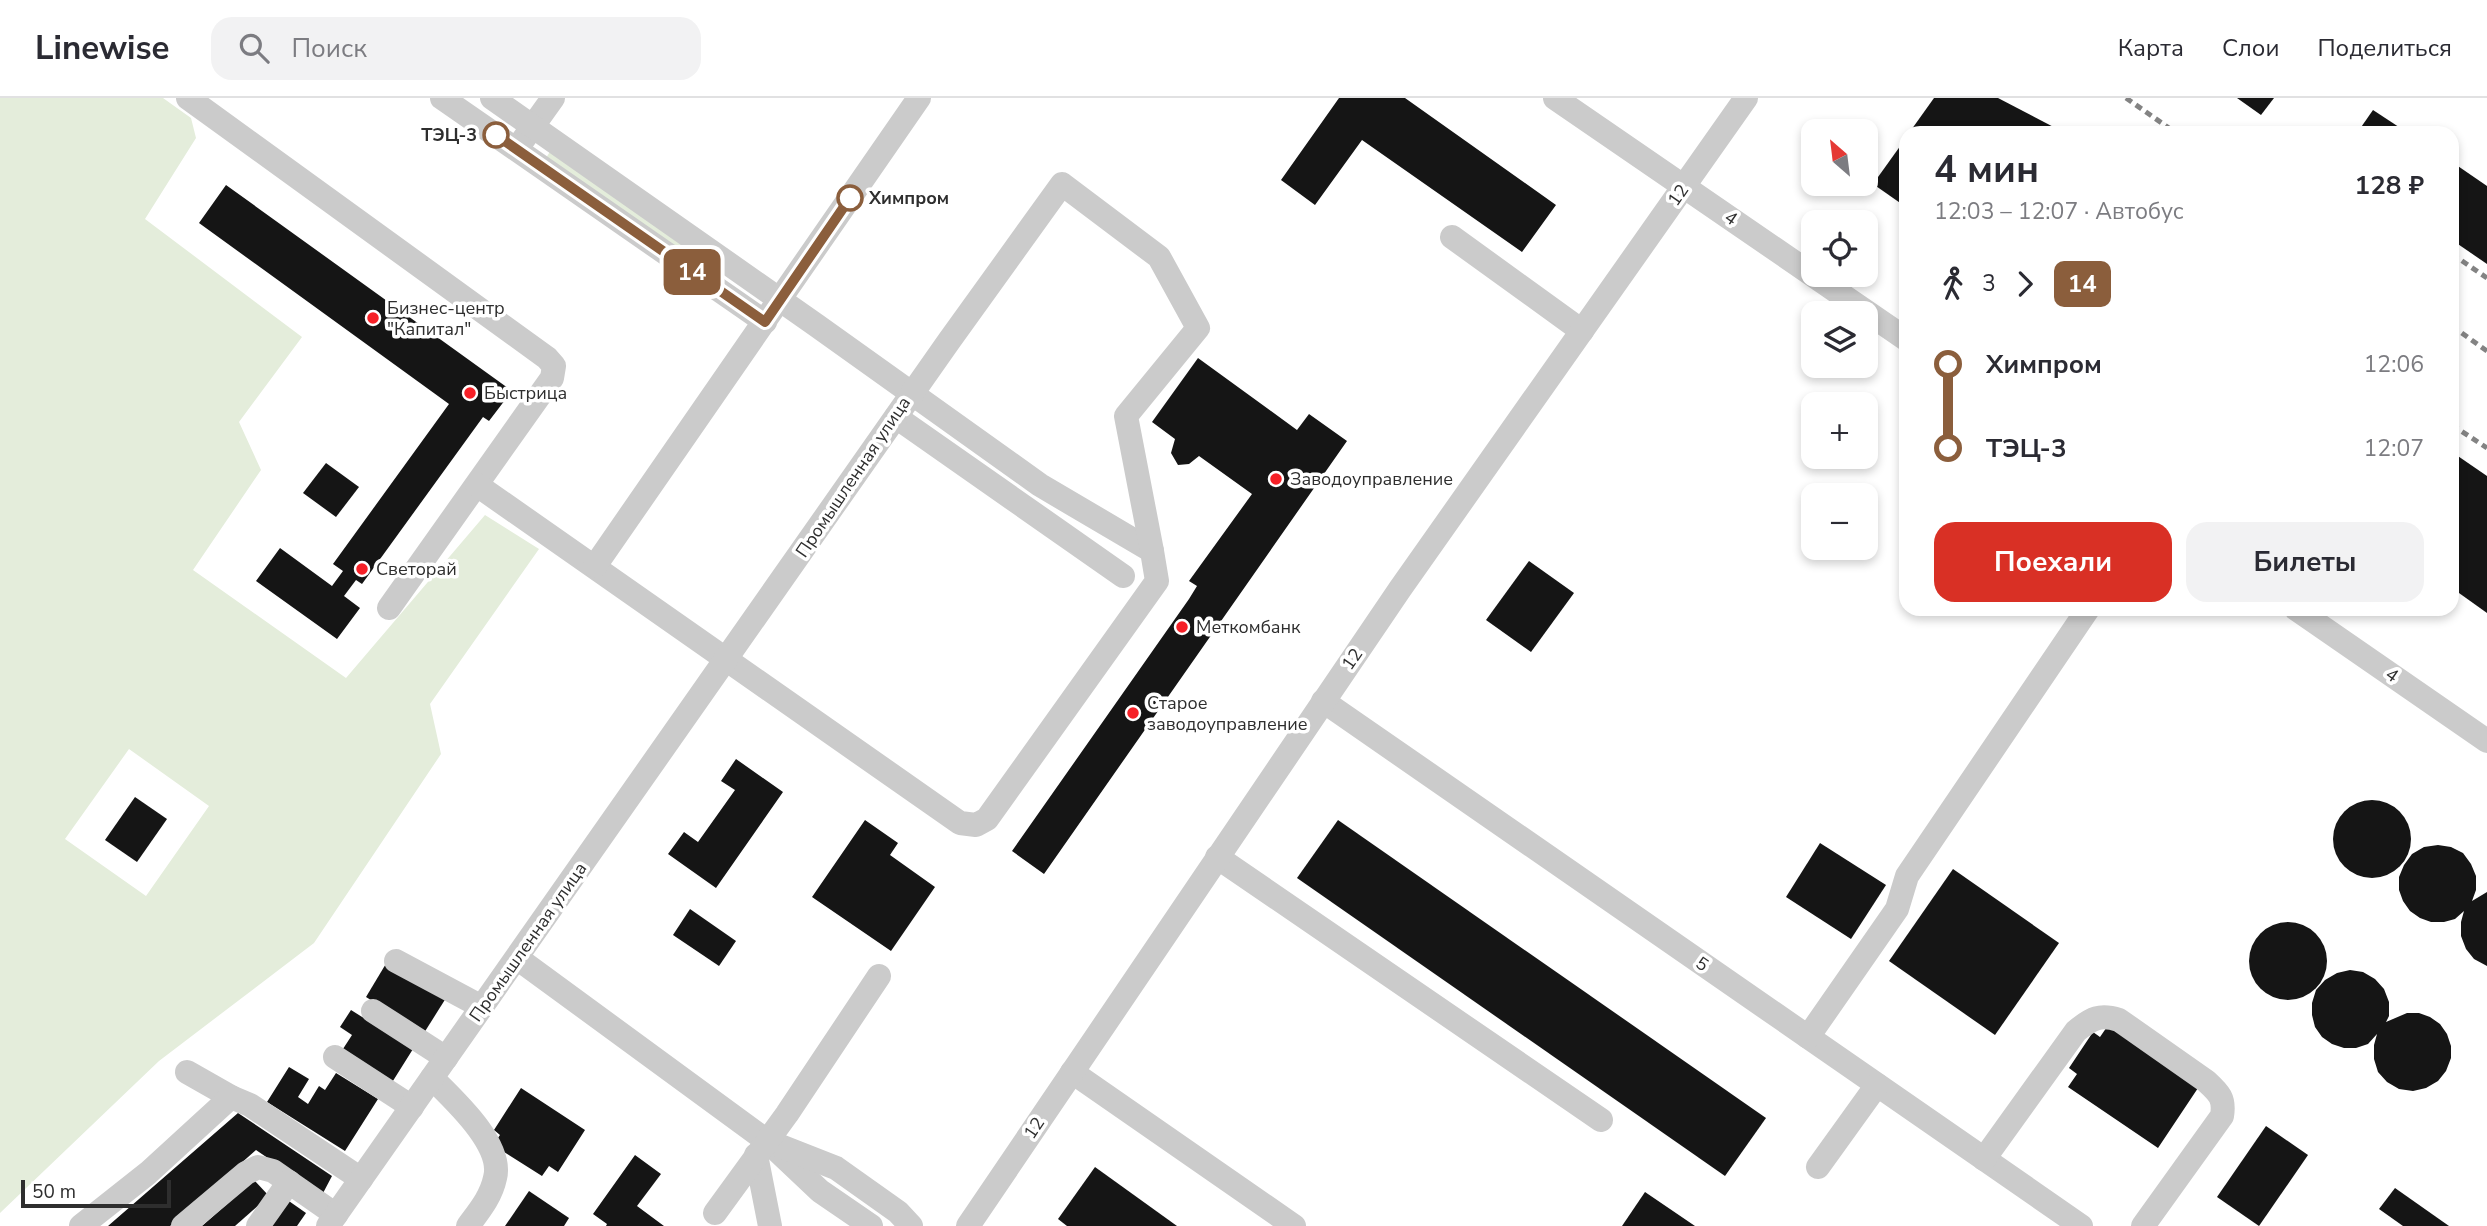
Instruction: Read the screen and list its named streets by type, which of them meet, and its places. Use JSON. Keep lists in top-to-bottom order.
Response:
{
  "streets": {
    "street": [
      "12",
      "4",
      "Промышленная улица",
      "5"
    ]
  },
  "crossings": [
    ["12", "4"],
    ["12", "5"]
  ],
  "places": [
    "ТЭЦ-3",
    "Химпром",
    "Бизнес-центр \"Капитал\"",
    "Быстрица",
    "Заводоуправление",
    "Светорай",
    "Меткомбанк",
    "Старое заводоуправление"
  ],
  "lines": ["bus line 14"],
  "scale_bar": "50 m",
  "north": "top left",
  "page": {
    "header": "Linewise",
    "search": "Поиск",
    "nav": ["Карта", "Слои", "Поделиться"],
    "on_map": "14",
    "map_buttons": ["+", "−"],
    "heading": ["4 мин", "12:03 – 12:07 · Автобус", "128 ₽"],
    "legs": ["3", "14"],
    "list": [
      {
        "name": "Химпром",
        "value": "12:06"
      },
      {
        "name": "ТЭЦ-3",
        "value": "12:07"
      }
    ],
    "buttons": ["Поехали", "Билеты"],
    "scale": "50 m"
  }
}
